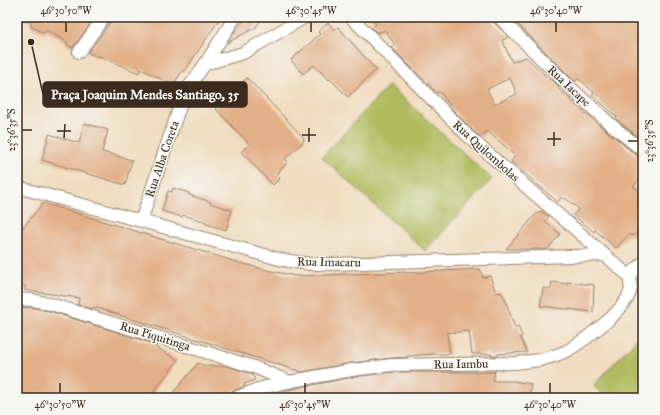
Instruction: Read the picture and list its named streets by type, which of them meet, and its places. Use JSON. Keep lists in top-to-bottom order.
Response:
{
  "streets": {
    "street": [
      "Rua Iacape",
      "Rua Quilombolas",
      "Rua Alba Coreta",
      "Rua Imacaru",
      "Rua Piquitinga",
      "Rua Iambu"
    ]
  },
  "crossings": [
    ["Rua Quilombolas", "Rua Imacaru"],
    ["Rua Quilombolas", "Rua Iambu"],
    ["Rua Alba Coreta", "Rua Imacaru"],
    ["Rua Piquitinga", "Rua Iambu"]
  ],
  "places": ["Praça Joaquim Mendes Santiago, 35"],
  "coordinates": [
    "46°30'50\"W",
    "46°30'45\"W",
    "46°30'40\"W",
    "23°36'35\"S"
  ]
}
